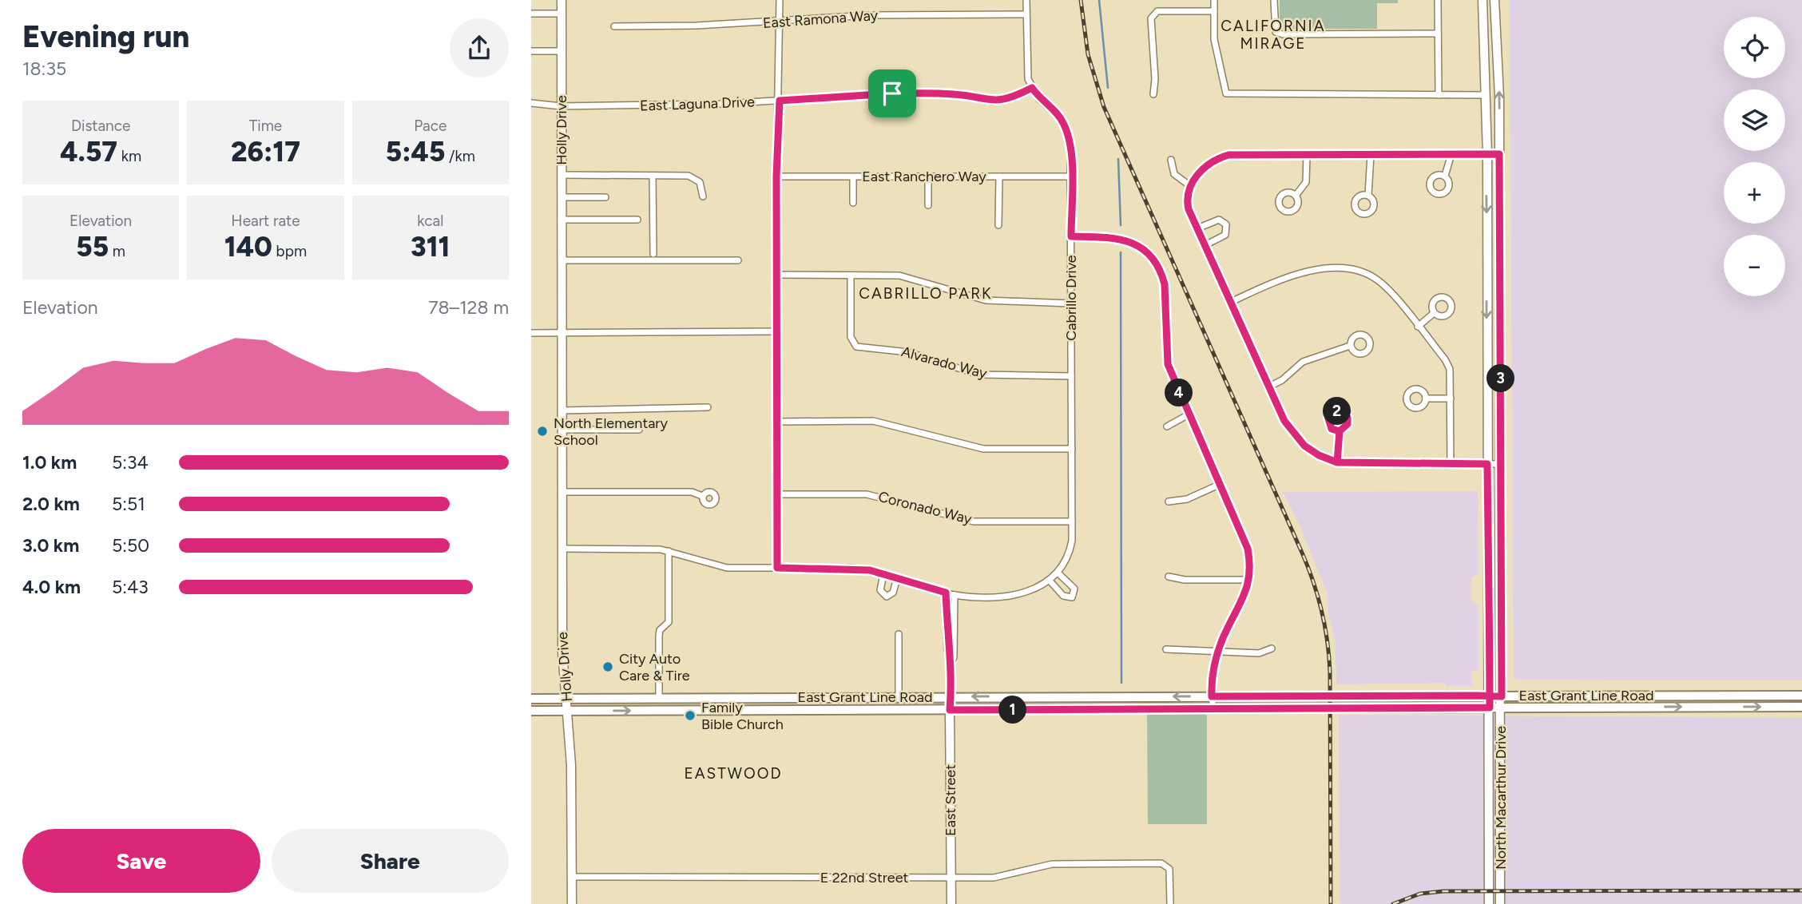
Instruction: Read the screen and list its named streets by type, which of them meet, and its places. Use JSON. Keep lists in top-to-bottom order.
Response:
{
  "streets": {
    "main road": [
      "Holly Drive",
      "East Grant Line Road",
      "North Macarthur Drive",
      "East Street"
    ],
    "street": [
      "East Ramona Way",
      "East Laguna Drive",
      "East Ranchero Way",
      "Cabrillo Drive",
      "Alvarado Way",
      "Coronado Way",
      "E 22nd Street"
    ]
  },
  "crossings": [
    ["East Ramona Way", "Cabrillo Drive"],
    ["East Laguna Drive", "Holly Drive"],
    ["East Laguna Drive", "Cabrillo Drive"],
    ["Holly Drive", "Cabrillo Drive"],
    ["Holly Drive", "East Grant Line Road"],
    ["Holly Drive", "E 22nd Street"],
    ["East Ranchero Way", "Cabrillo Drive"],
    ["Cabrillo Drive", "Alvarado Way"],
    ["Cabrillo Drive", "Coronado Way"],
    ["East Grant Line Road", "North Macarthur Drive"],
    ["East Grant Line Road", "East Street"],
    ["East Street", "E 22nd Street"]
  ],
  "districts": ["CALIFORNIA MIRAGE", "CABRILLO PARK", "EASTWOOD"],
  "places": ["North Elementary School", "City Auto Care & Tire", "Family Bible Church"],
  "page": {
    "heading": ["Evening run", "18:35"],
    "map_buttons": ["+", "−"],
    "stats": [
      ["Distance", "4.57 km"],
      ["Time", "26:17"],
      ["Pace", "5:45 /km"],
      ["Elevation", "55 m"],
      ["Heart rate", "140 bpm"],
      ["kcal", "311"]
    ],
    "chart": ["Elevation", "78–128 m"],
    "pins": [
      "3",
      "4",
      "2",
      "1"
    ],
    "list": [
      {
        "name": "1.0 km",
        "note": "5:34"
      },
      {
        "name": "2.0 km",
        "note": "5:51"
      },
      {
        "name": "3.0 km",
        "note": "5:50"
      },
      {
        "name": "4.0 km",
        "note": "5:43"
      }
    ],
    "buttons": ["Save", "Share"]
  }
}
